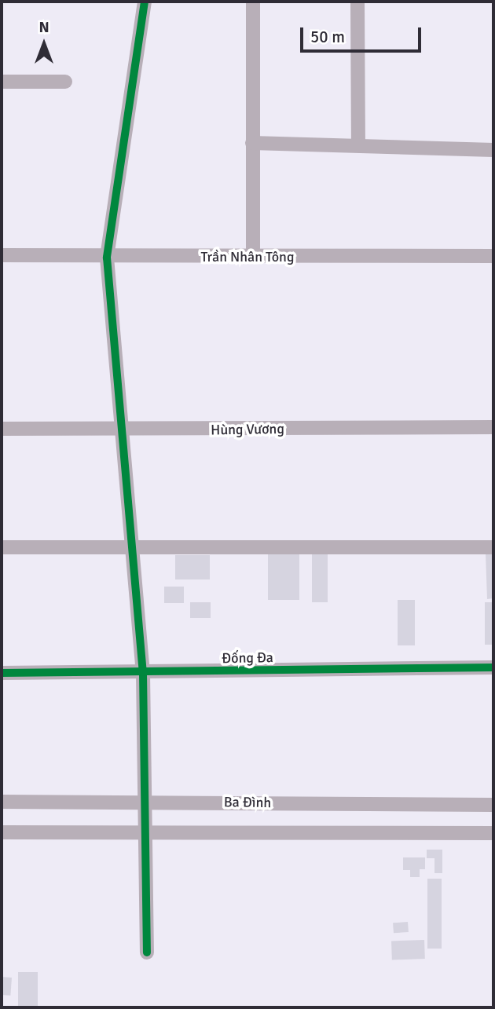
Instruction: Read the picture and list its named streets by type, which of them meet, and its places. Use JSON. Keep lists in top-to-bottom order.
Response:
{
  "streets": {
    "street": [
      "Trần Nhân Tông",
      "Hùng Vương",
      "Đống Đa",
      "Ba Đình"
    ]
  },
  "scale_bar": "50 m",
  "north": "top"
}
